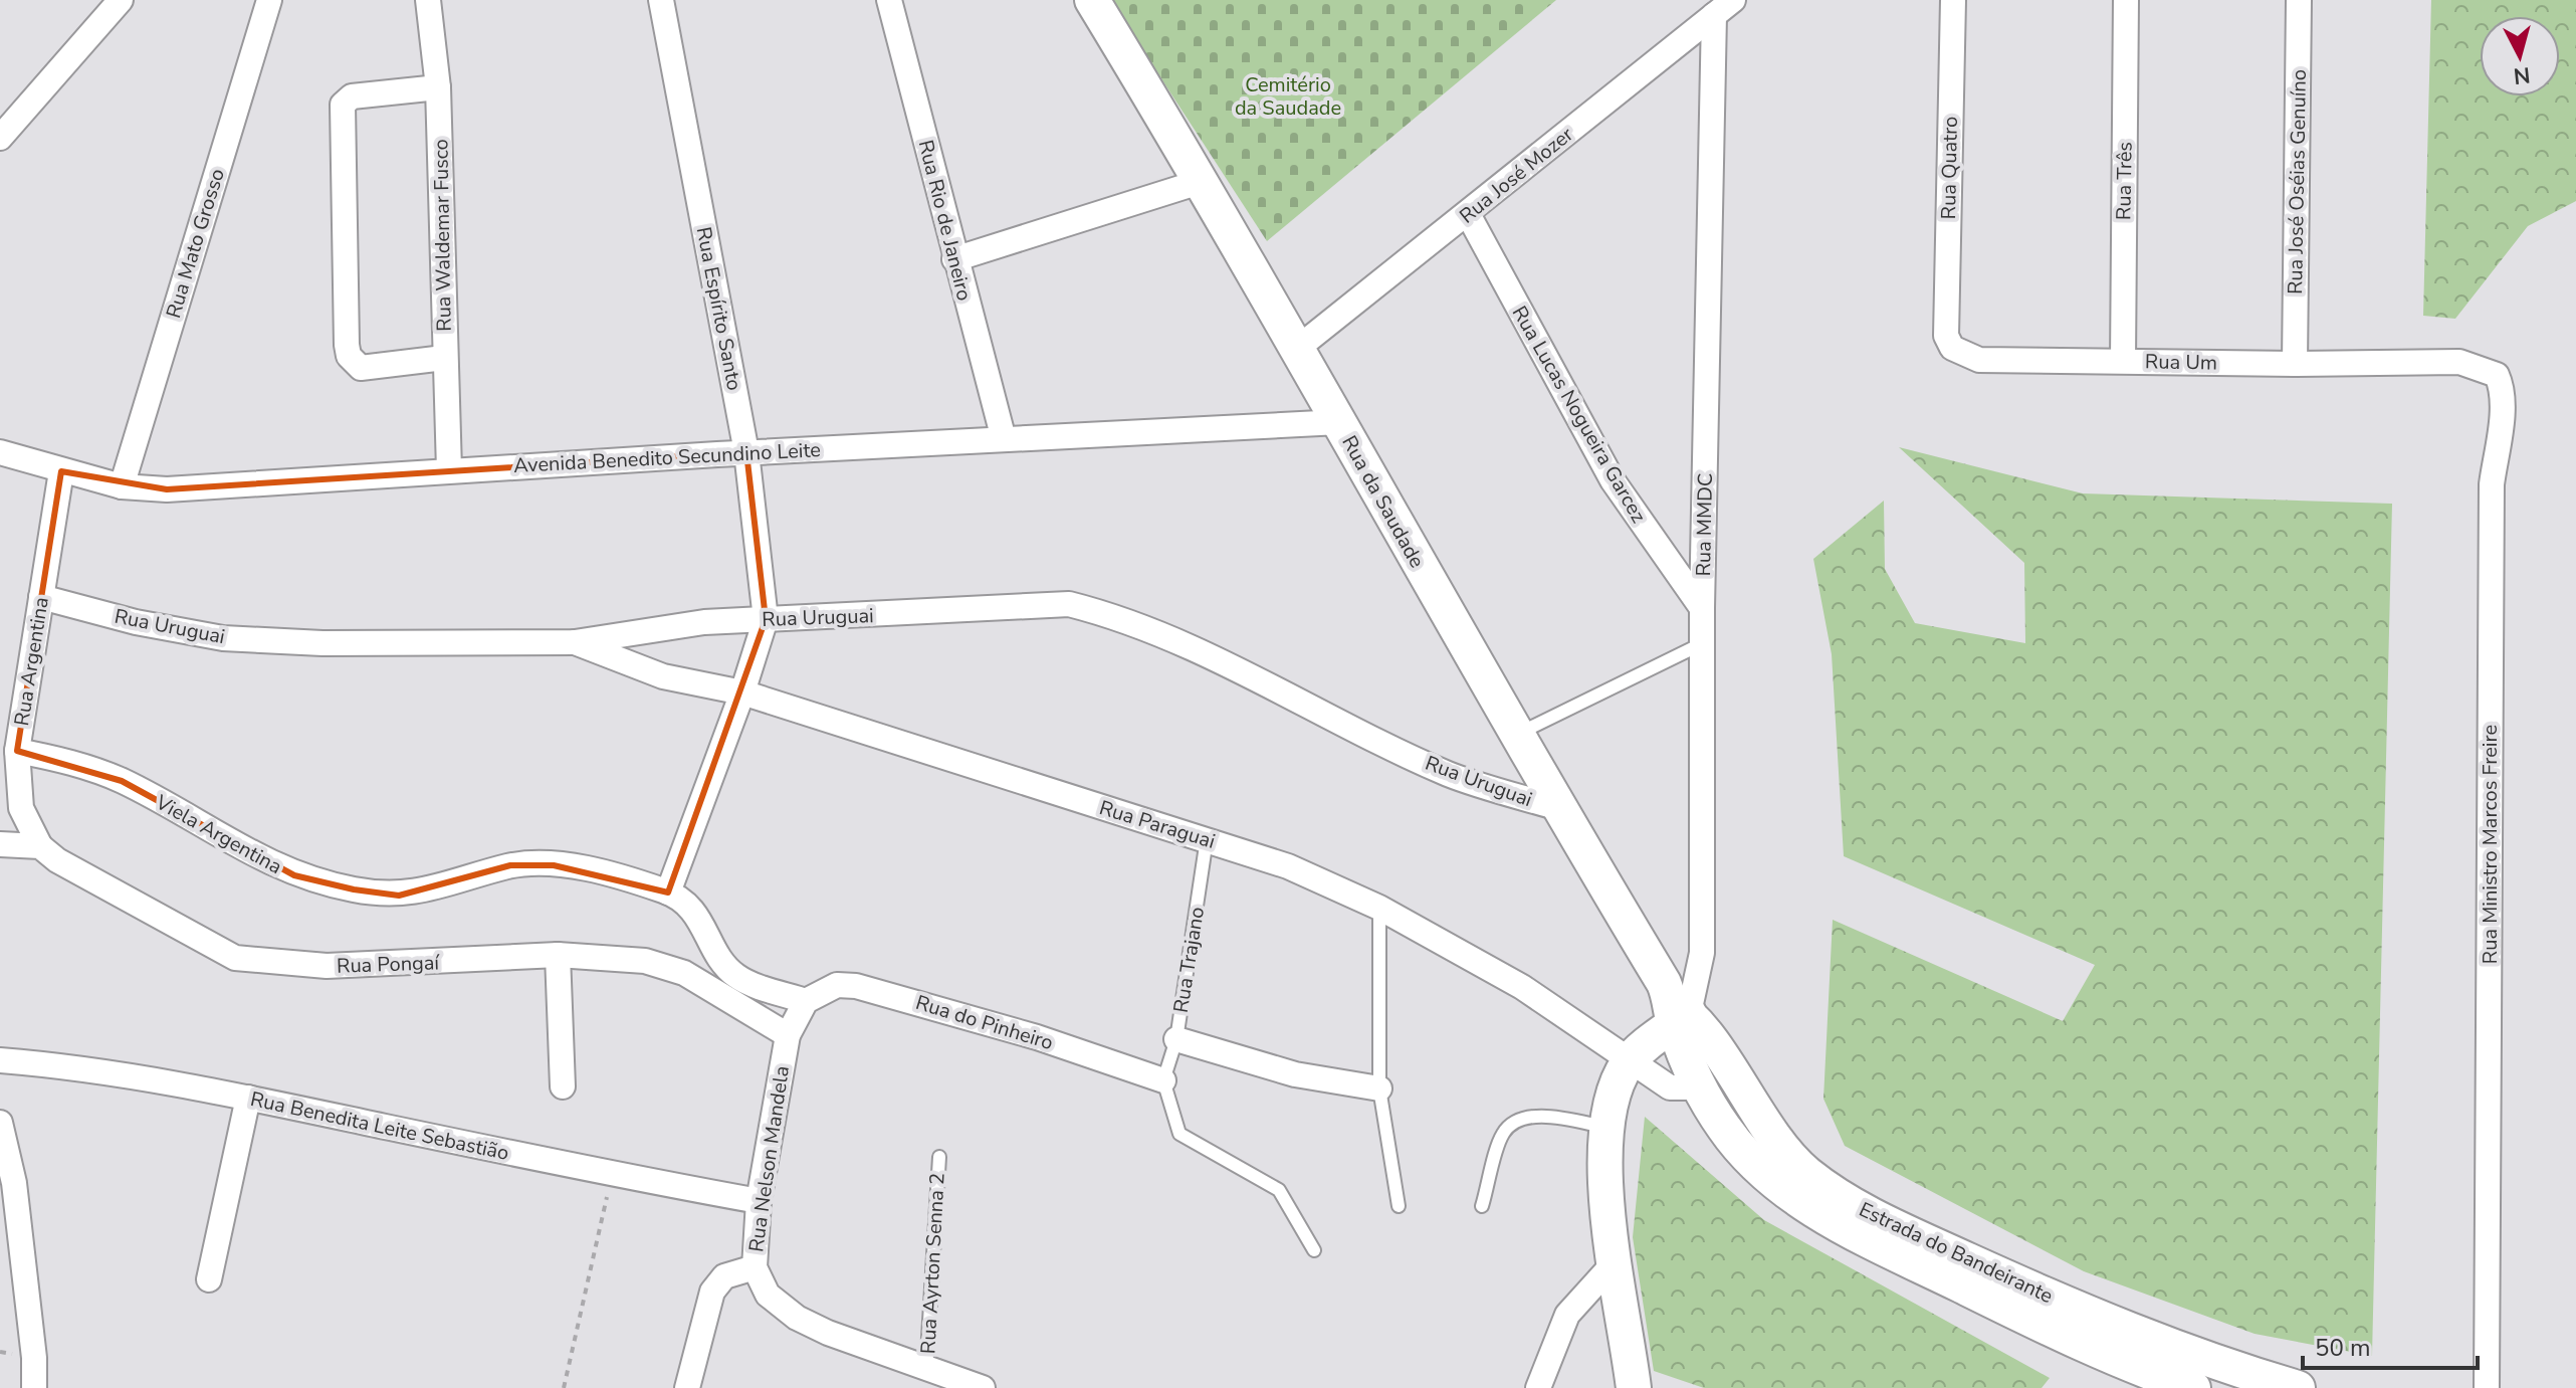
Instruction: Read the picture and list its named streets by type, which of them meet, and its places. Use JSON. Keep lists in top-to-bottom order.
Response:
{
  "streets": {
    "main road": ["Rua da Saudade", "Estrada do Bandeirante"],
    "street": [
      "Rua Quatro",
      "Rua José Mozer",
      "Rua Três",
      "Rua José Oséias Genuíno",
      "Rua Rio de Janeiro",
      "Rua Waldemar Fusco",
      "Rua Mato Grosso",
      "Rua Espírito Santo",
      "Rua Um",
      "Rua Lucas Nogueira Garcez",
      "Avenida Benedito Secundino Leite",
      "Rua MMDC",
      "Rua Uruguai",
      "Rua Argentina",
      "Rua Paraguai",
      "Viela Argentina",
      "Rua Ministro Marcos Freire",
      "Rua Pongaí",
      "Rua do Pinheiro",
      "Rua Benedita Leite Sebastião",
      "Rua Nelson Mandela"
    ],
    "lane": ["Rua Trajano", "Rua Ayrton Senna 2"]
  },
  "crossings": [
    ["Rua Quatro", "Rua Um"],
    ["Rua José Mozer", "Rua Lucas Nogueira Garcez"],
    ["Rua José Mozer", "Rua da Saudade"],
    ["Rua José Mozer", "Rua MMDC"],
    ["Rua Três", "Rua Um"],
    ["Rua José Oséias Genuíno", "Rua Um"],
    ["Rua Rio de Janeiro", "Avenida Benedito Secundino Leite"],
    ["Rua Waldemar Fusco", "Avenida Benedito Secundino Leite"],
    ["Rua Mato Grosso", "Avenida Benedito Secundino Leite"],
    ["Rua Espírito Santo", "Avenida Benedito Secundino Leite"],
    ["Rua Espírito Santo", "Rua Uruguai"],
    ["Rua Um", "Rua Ministro Marcos Freire"],
    ["Rua Lucas Nogueira Garcez", "Rua MMDC"],
    ["Avenida Benedito Secundino Leite", "Rua da Saudade"],
    ["Avenida Benedito Secundino Leite", "Rua Argentina"],
    ["Rua da Saudade", "Rua MMDC"],
    ["Rua da Saudade", "Rua Uruguai"],
    ["Rua da Saudade", "Estrada do Bandeirante"],
    ["Rua MMDC", "Estrada do Bandeirante"],
    ["Rua Uruguai", "Rua Argentina"],
    ["Rua Uruguai", "Rua Paraguai"],
    ["Rua Argentina", "Viela Argentina"],
    ["Rua Argentina", "Rua Pongaí"],
    ["Rua Paraguai", "Rua Trajano"],
    ["Rua Paraguai", "Estrada do Bandeirante"],
    ["Viela Argentina", "Rua do Pinheiro"],
    ["Viela Argentina", "Rua Nelson Mandela"],
    ["Rua Trajano", "Rua do Pinheiro"],
    ["Rua Pongaí", "Rua Nelson Mandela"],
    ["Rua do Pinheiro", "Rua Nelson Mandela"],
    ["Rua Benedita Leite Sebastião", "Rua Nelson Mandela"]
  ],
  "parks": ["Cemitério da Saudade"],
  "scale_bar": "50 m",
  "north": "bottom"
}
